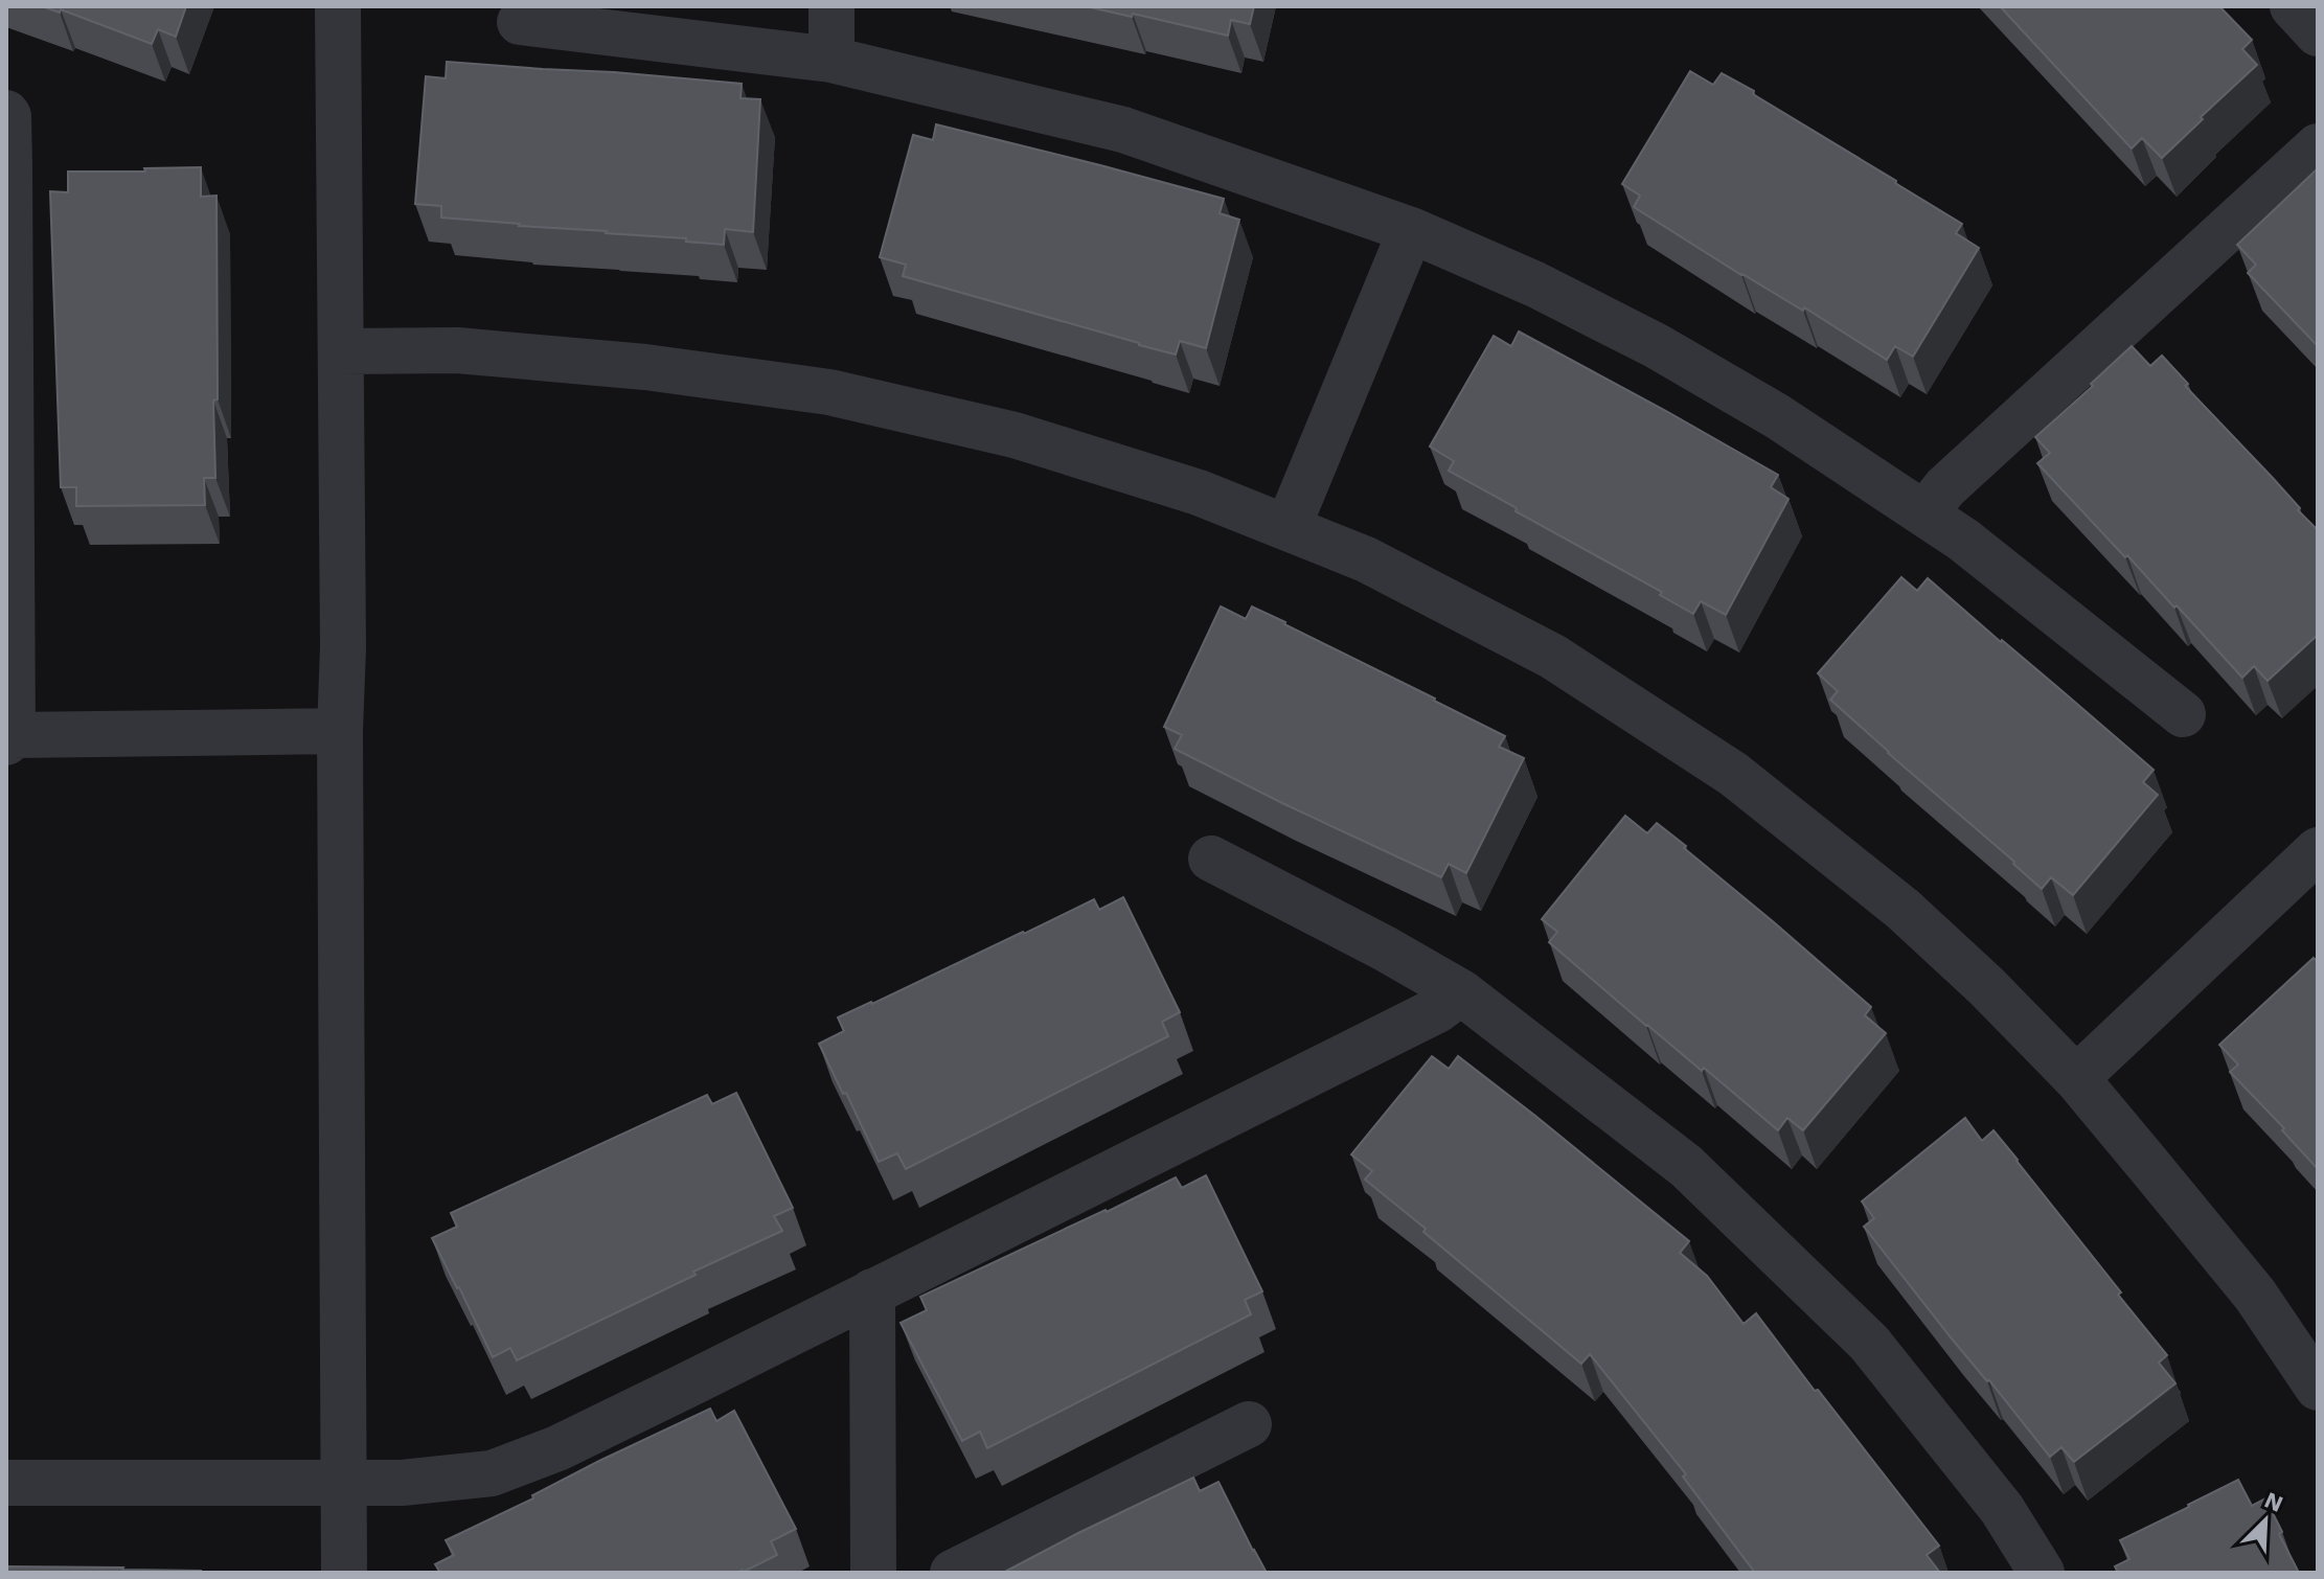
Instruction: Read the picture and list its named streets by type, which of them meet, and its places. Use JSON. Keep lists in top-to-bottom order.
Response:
{
  "north": "top right"
}
